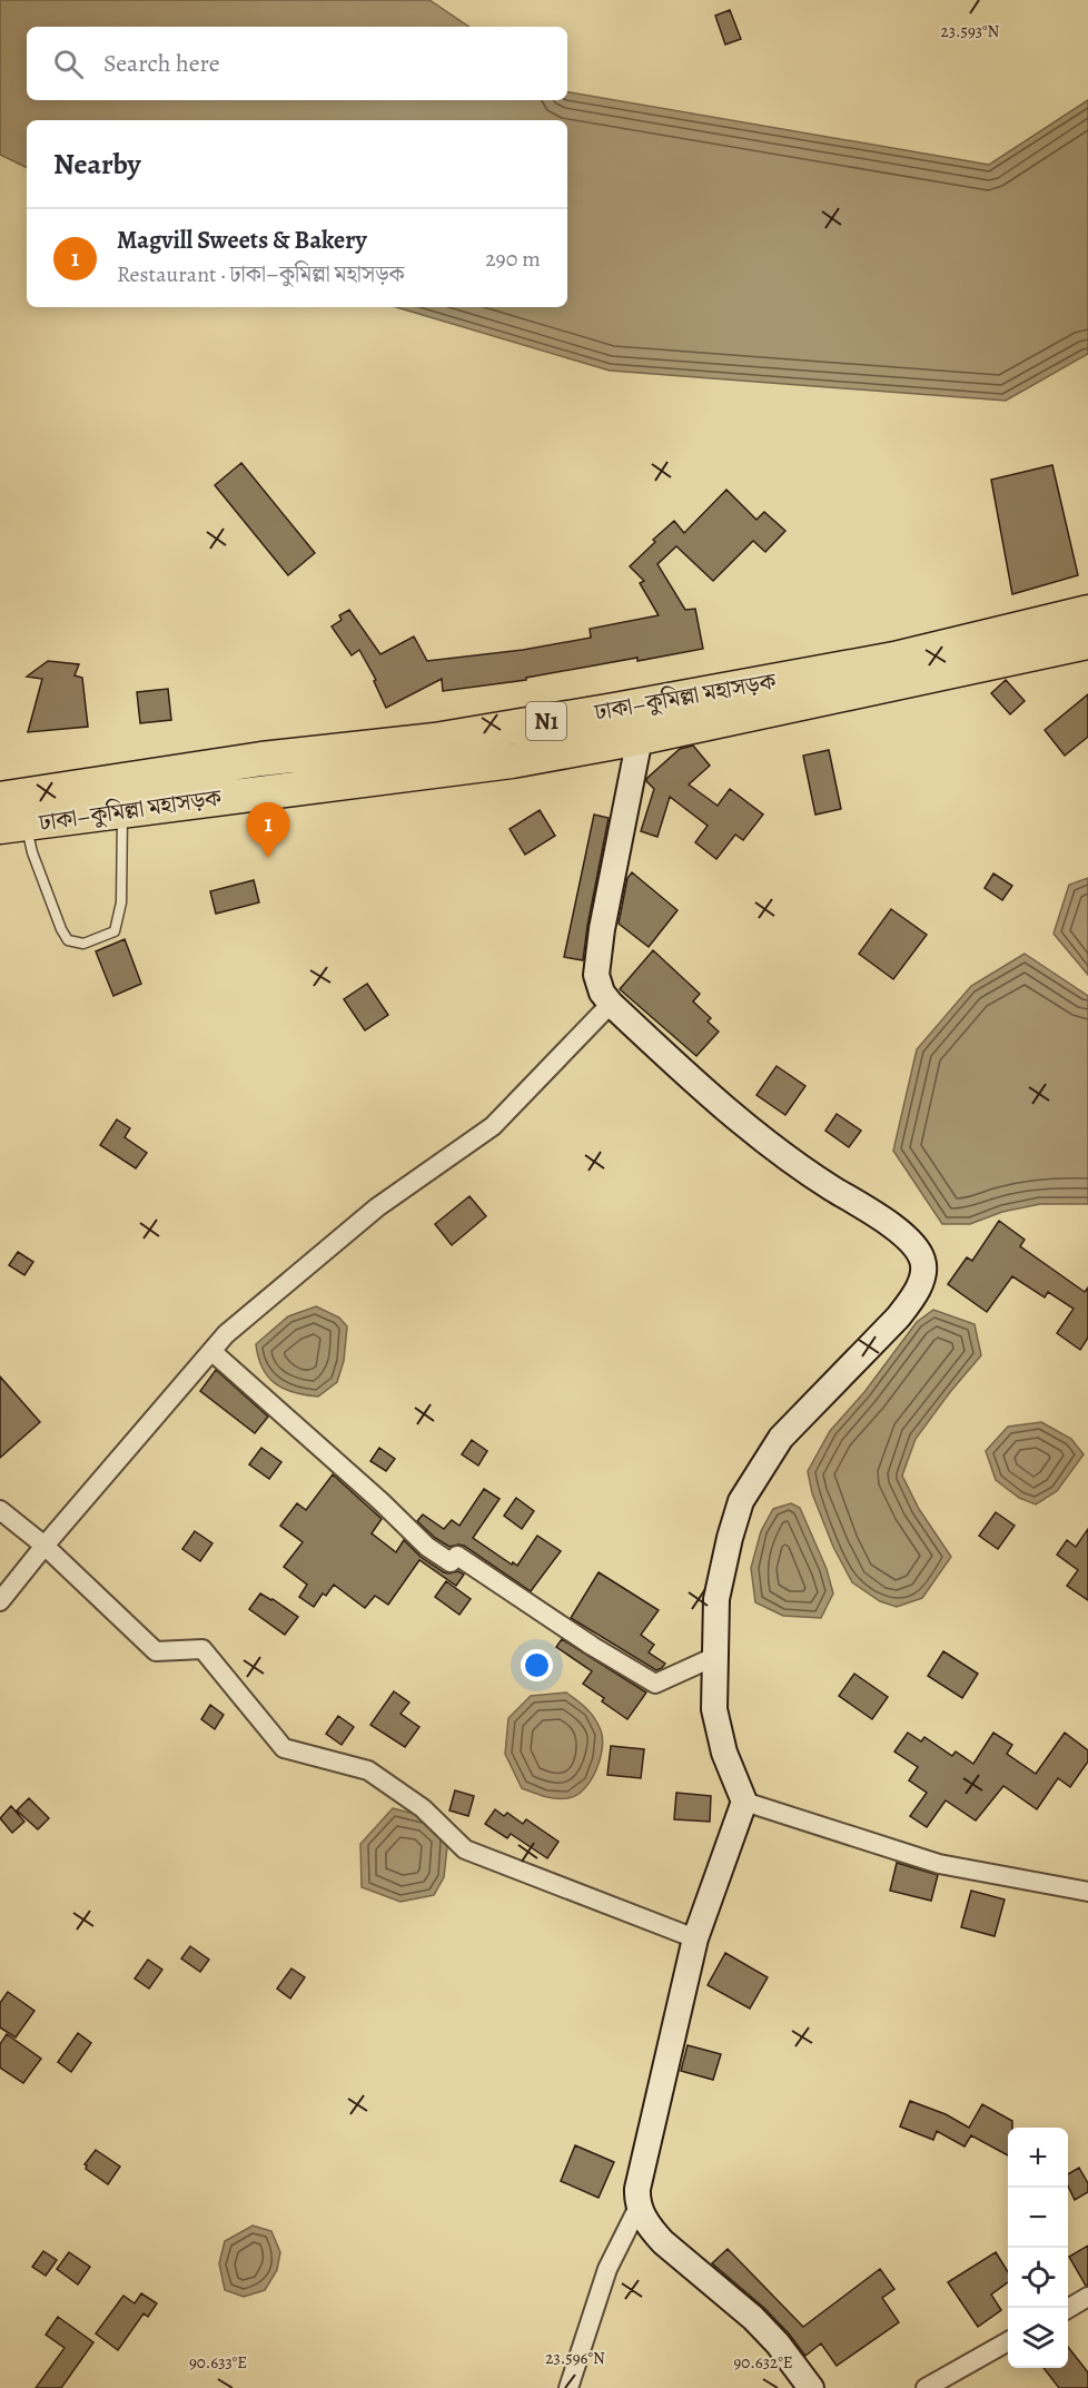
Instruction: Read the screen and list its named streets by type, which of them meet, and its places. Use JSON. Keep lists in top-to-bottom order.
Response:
{
  "streets": {
    "highway": ["ঢাকা–কুমিল্লা মহাসড়ক", "N1"]
  },
  "page": {
    "search": "Search here",
    "heading": "Nearby",
    "list": [
      {
        "mark": "1",
        "name": "Magvill Sweets & Bakery",
        "note": "Restaurant · ঢাকা–কুমিল্লা মহাসড়ক",
        "value": "290 m"
      }
    ],
    "pins": "1",
    "map_buttons": ["+", "−"]
  },
  "coordinates": [
    "23.593°N",
    "23.596°N",
    "90.633°E",
    "90.632°E"
  ]
}
